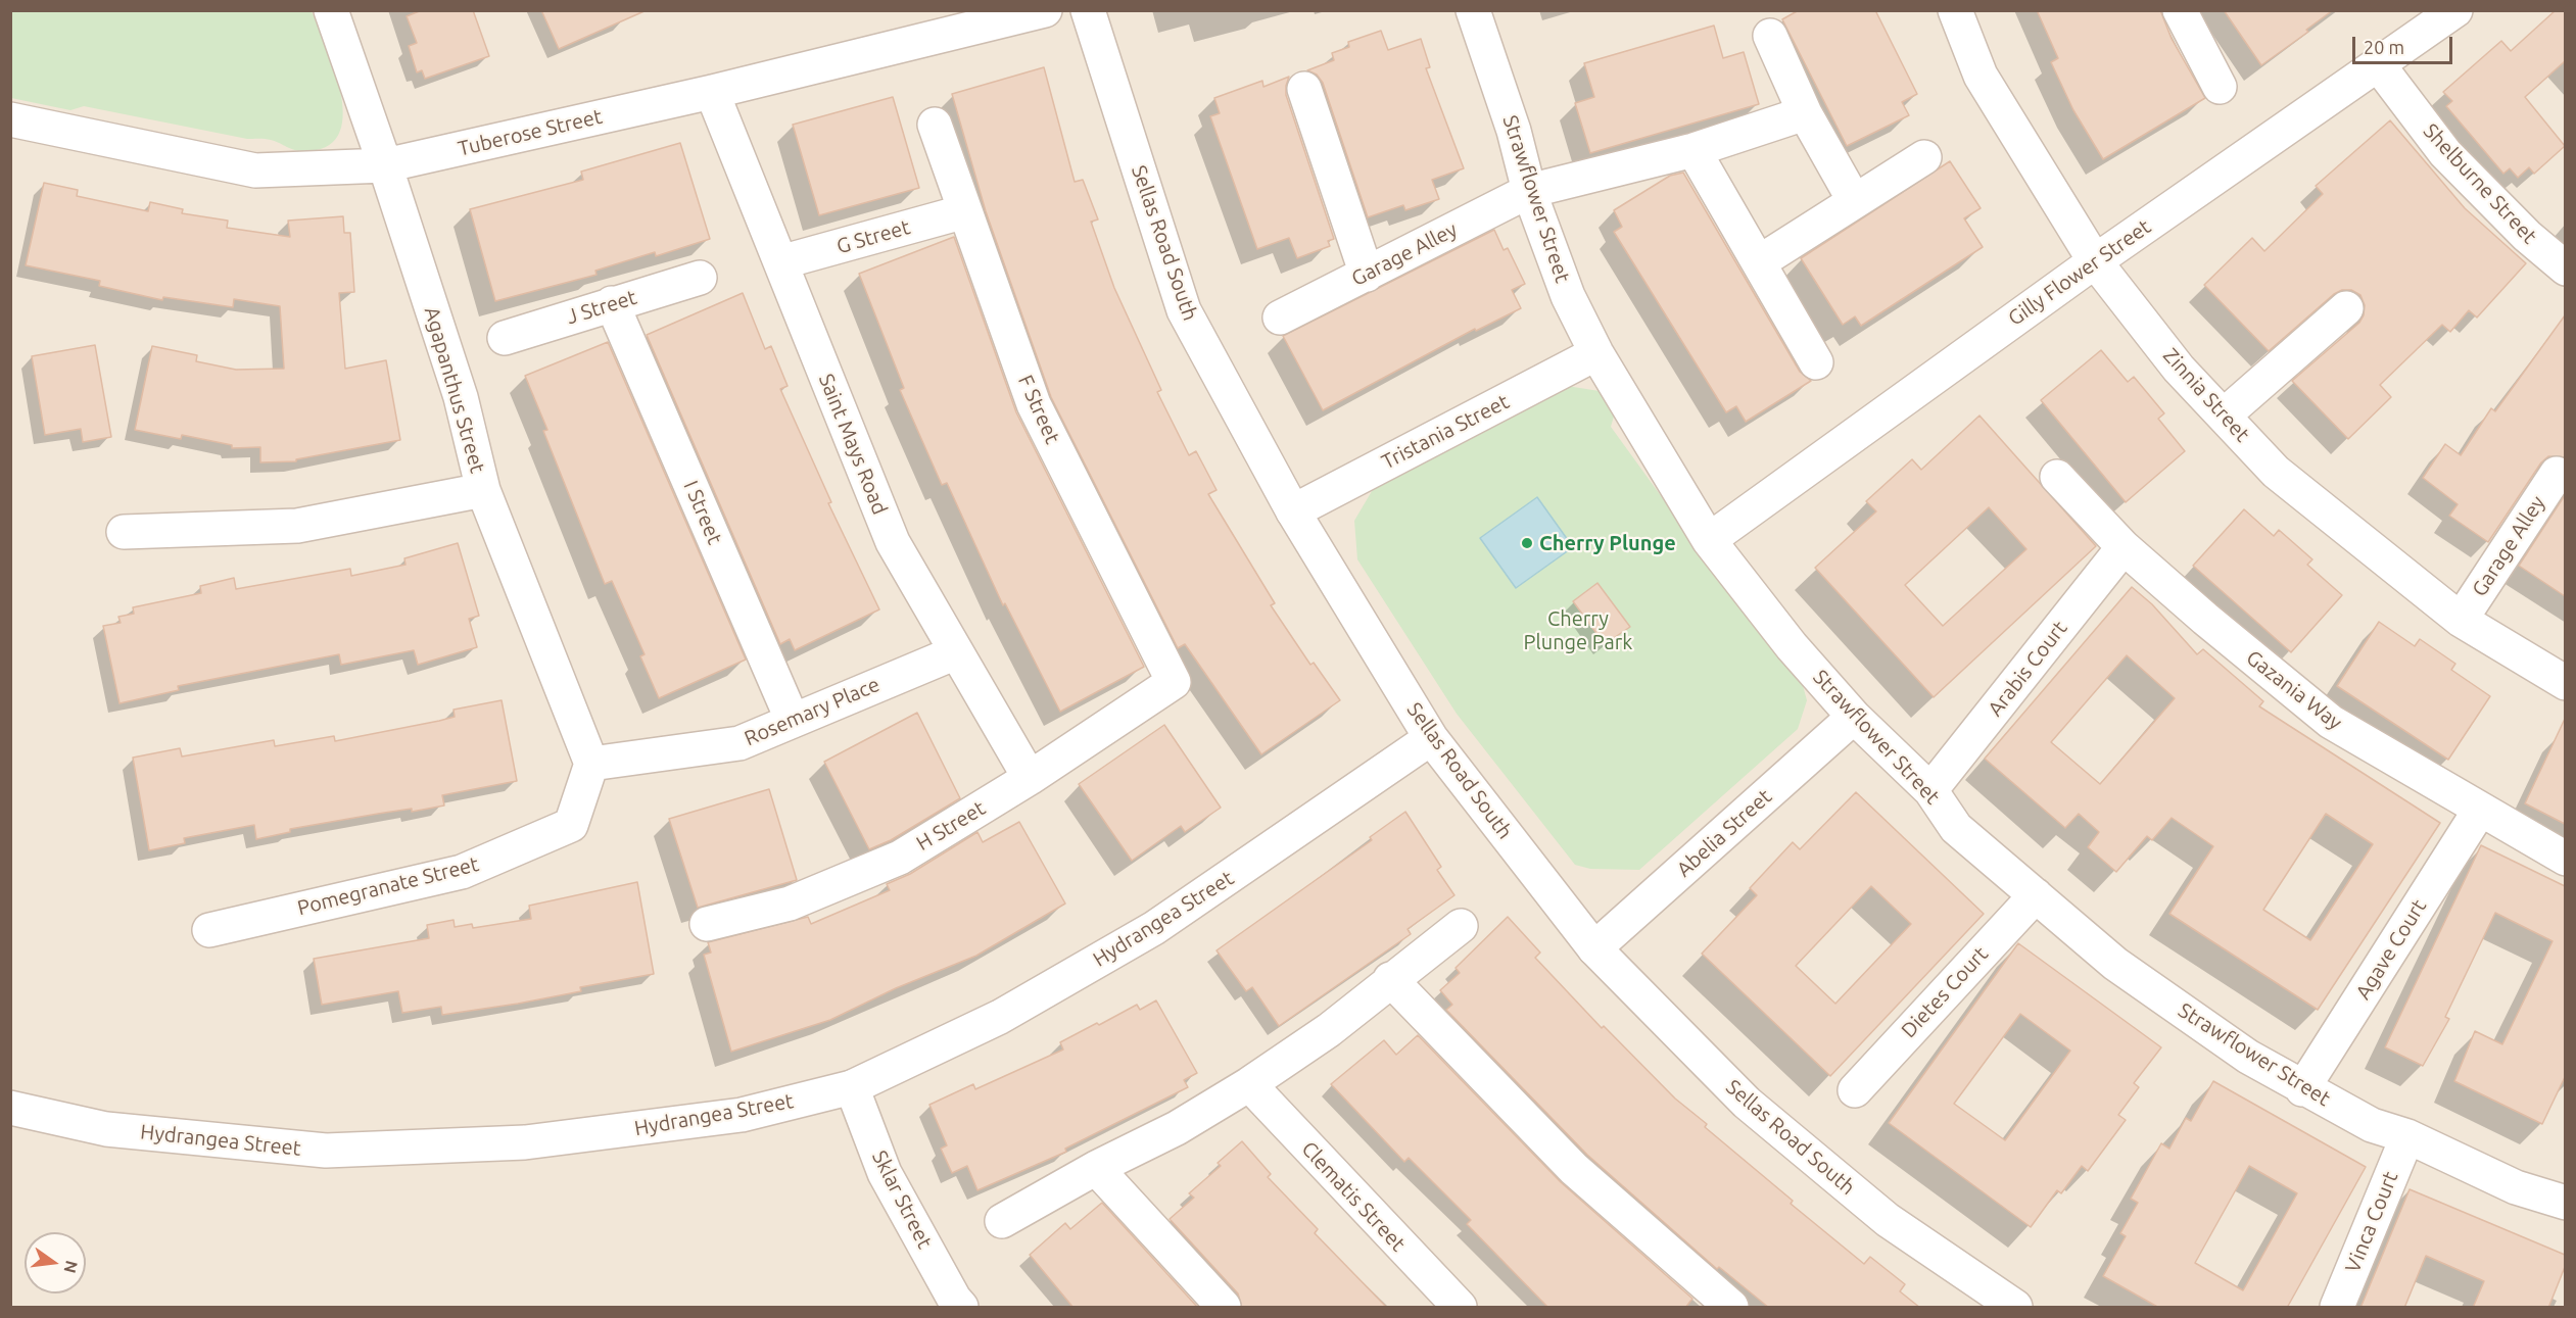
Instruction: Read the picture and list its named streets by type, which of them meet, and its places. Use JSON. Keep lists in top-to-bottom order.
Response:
{
  "streets": {
    "street": [
      "Tuberose Street",
      "Shelburne Street",
      "Strawflower Street",
      "G Street",
      "Sellas Road South",
      "Garage Alley",
      "Gilly Flower Street",
      "J Street",
      "Agapanthus Street",
      "Zinnia Street",
      "F Street",
      "Tristania Street",
      "Saint Mays Road",
      "I Street",
      "Arabis Court",
      "Gazania Way",
      "Rosemary Place",
      "H Street",
      "Abelia Street",
      "Pomegranate Street",
      "Hydrangea Street",
      "Agave Court",
      "Dietes Court",
      "Clematis Street",
      "Sklar Street",
      "Vinca Court"
    ]
  },
  "crossings": [
    ["Tuberose Street", "Agapanthus Street"],
    ["Tuberose Street", "Saint Mays Road"],
    ["Shelburne Street", "Gilly Flower Street"],
    ["Strawflower Street", "Garage Alley"],
    ["Strawflower Street", "Gilly Flower Street"],
    ["Strawflower Street", "Tristania Street"],
    ["Strawflower Street", "Arabis Court"],
    ["Strawflower Street", "Abelia Street"],
    ["Strawflower Street", "Agave Court"],
    ["Strawflower Street", "Dietes Court"],
    ["Strawflower Street", "Vinca Court"],
    ["G Street", "F Street"],
    ["G Street", "Saint Mays Road"],
    ["Sellas Road South", "Tristania Street"],
    ["Sellas Road South", "Abelia Street"],
    ["Sellas Road South", "Hydrangea Street"],
    ["Garage Alley", "Zinnia Street"],
    ["Gilly Flower Street", "Zinnia Street"],
    ["J Street", "I Street"],
    ["Agapanthus Street", "Rosemary Place"],
    ["Agapanthus Street", "Pomegranate Street"],
    ["F Street", "H Street"],
    ["Saint Mays Road", "Rosemary Place"],
    ["Saint Mays Road", "H Street"],
    ["I Street", "Rosemary Place"],
    ["Arabis Court", "Gazania Way"],
    ["Gazania Way", "Agave Court"],
    ["Rosemary Place", "Pomegranate Street"],
    ["Hydrangea Street", "Sklar Street"]
  ],
  "parks": ["Cherry Plunge Park"],
  "places": ["Cherry Plunge"],
  "scale_bar": "20 m",
  "north": "right"
}
